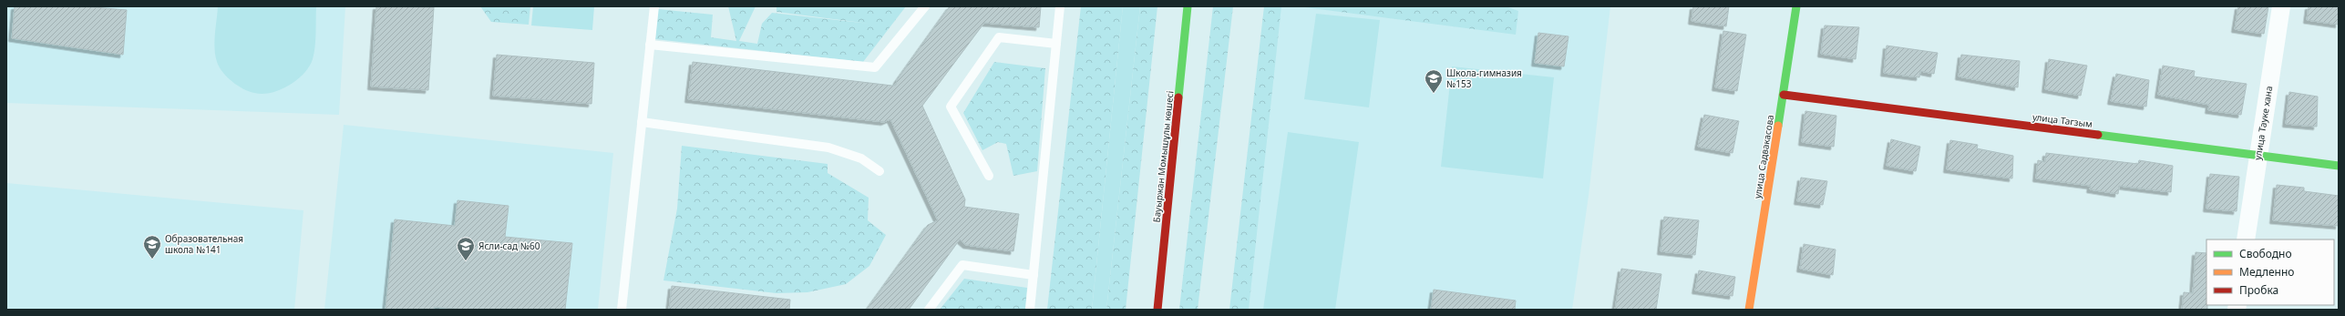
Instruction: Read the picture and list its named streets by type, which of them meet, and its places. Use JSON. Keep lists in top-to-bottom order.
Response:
{
  "streets": {
    "street": [
      "улица Тагзым",
      "улица Тауке хана",
      "Бауыржан Момышұлы көшесі",
      "улица Садвакасова"
    ]
  },
  "crossings": [
    ["улица Тагзым", "улица Тауке хана"],
    ["улица Тагзым", "улица Садвакасова"]
  ],
  "places": {
    "school or university": ["Школа-гимназия №153", "Образовательная школа №141", "Ясли-сад №60"]
  },
  "legend": ["Свободно", "Медленно", "Пробка"]
}
